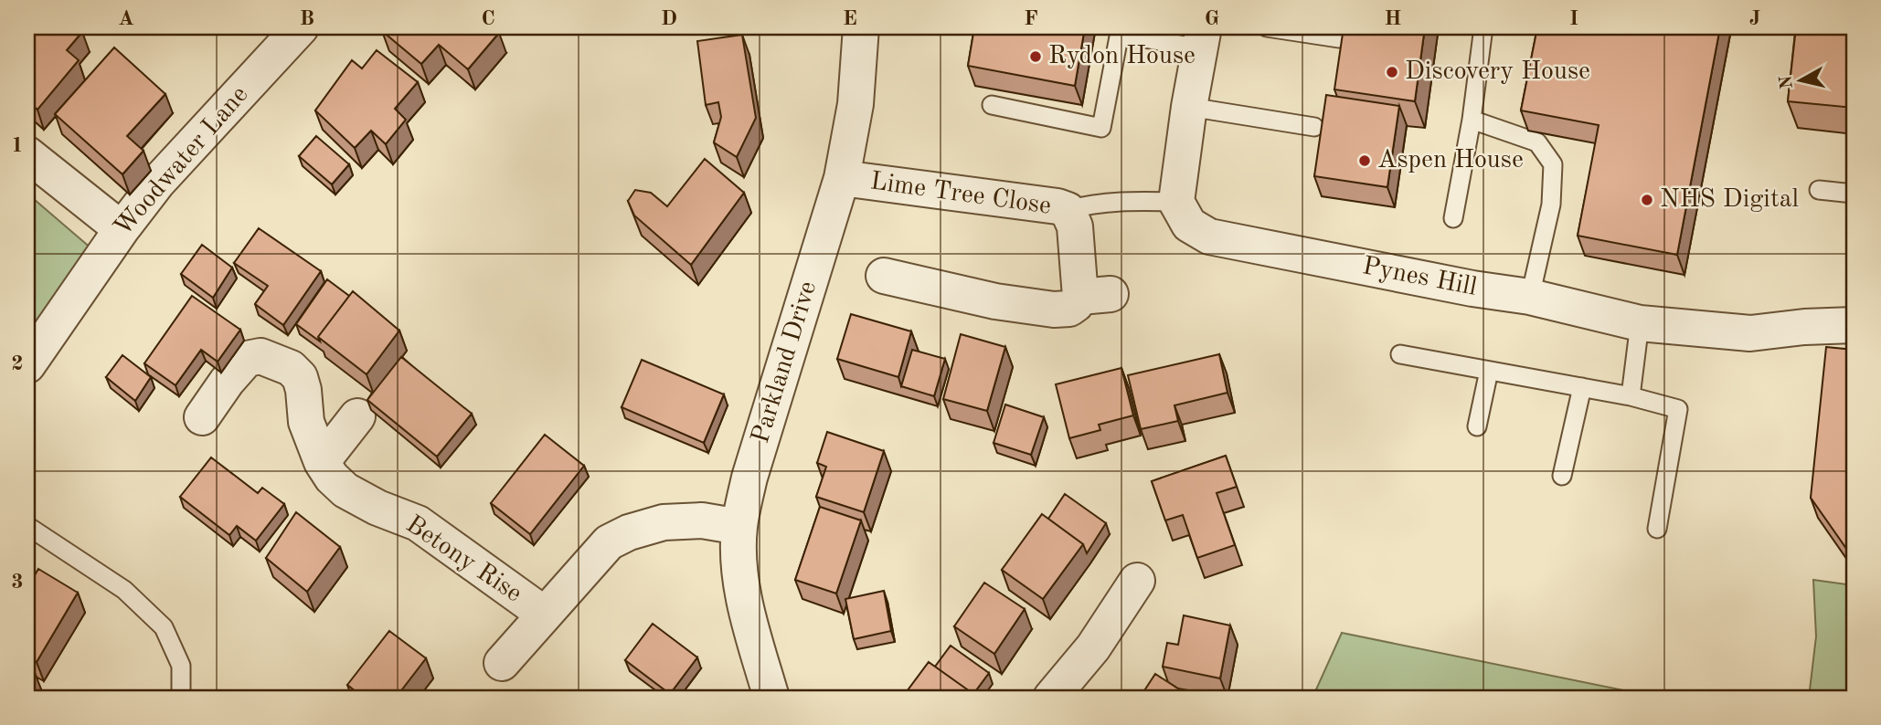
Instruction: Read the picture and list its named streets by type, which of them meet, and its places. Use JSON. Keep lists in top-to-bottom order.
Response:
{
  "streets": {
    "street": [
      "Woodwater Lane",
      "Lime Tree Close",
      "Pynes Hill",
      "Parkland Drive",
      "Betony Rise"
    ]
  },
  "crossings": [
    ["Lime Tree Close", "Parkland Drive"],
    ["Parkland Drive", "Betony Rise"]
  ],
  "places": [
    "Rydon House",
    "Discovery House",
    "Aspen House",
    "NHS Digital"
  ],
  "north": "left",
  "grid": {
    "columns": [
      "A",
      "B",
      "C",
      "D",
      "E",
      "F",
      "G",
      "H",
      "I",
      "J"
    ],
    "rows": ["1", "2", "3"]
  }
}
